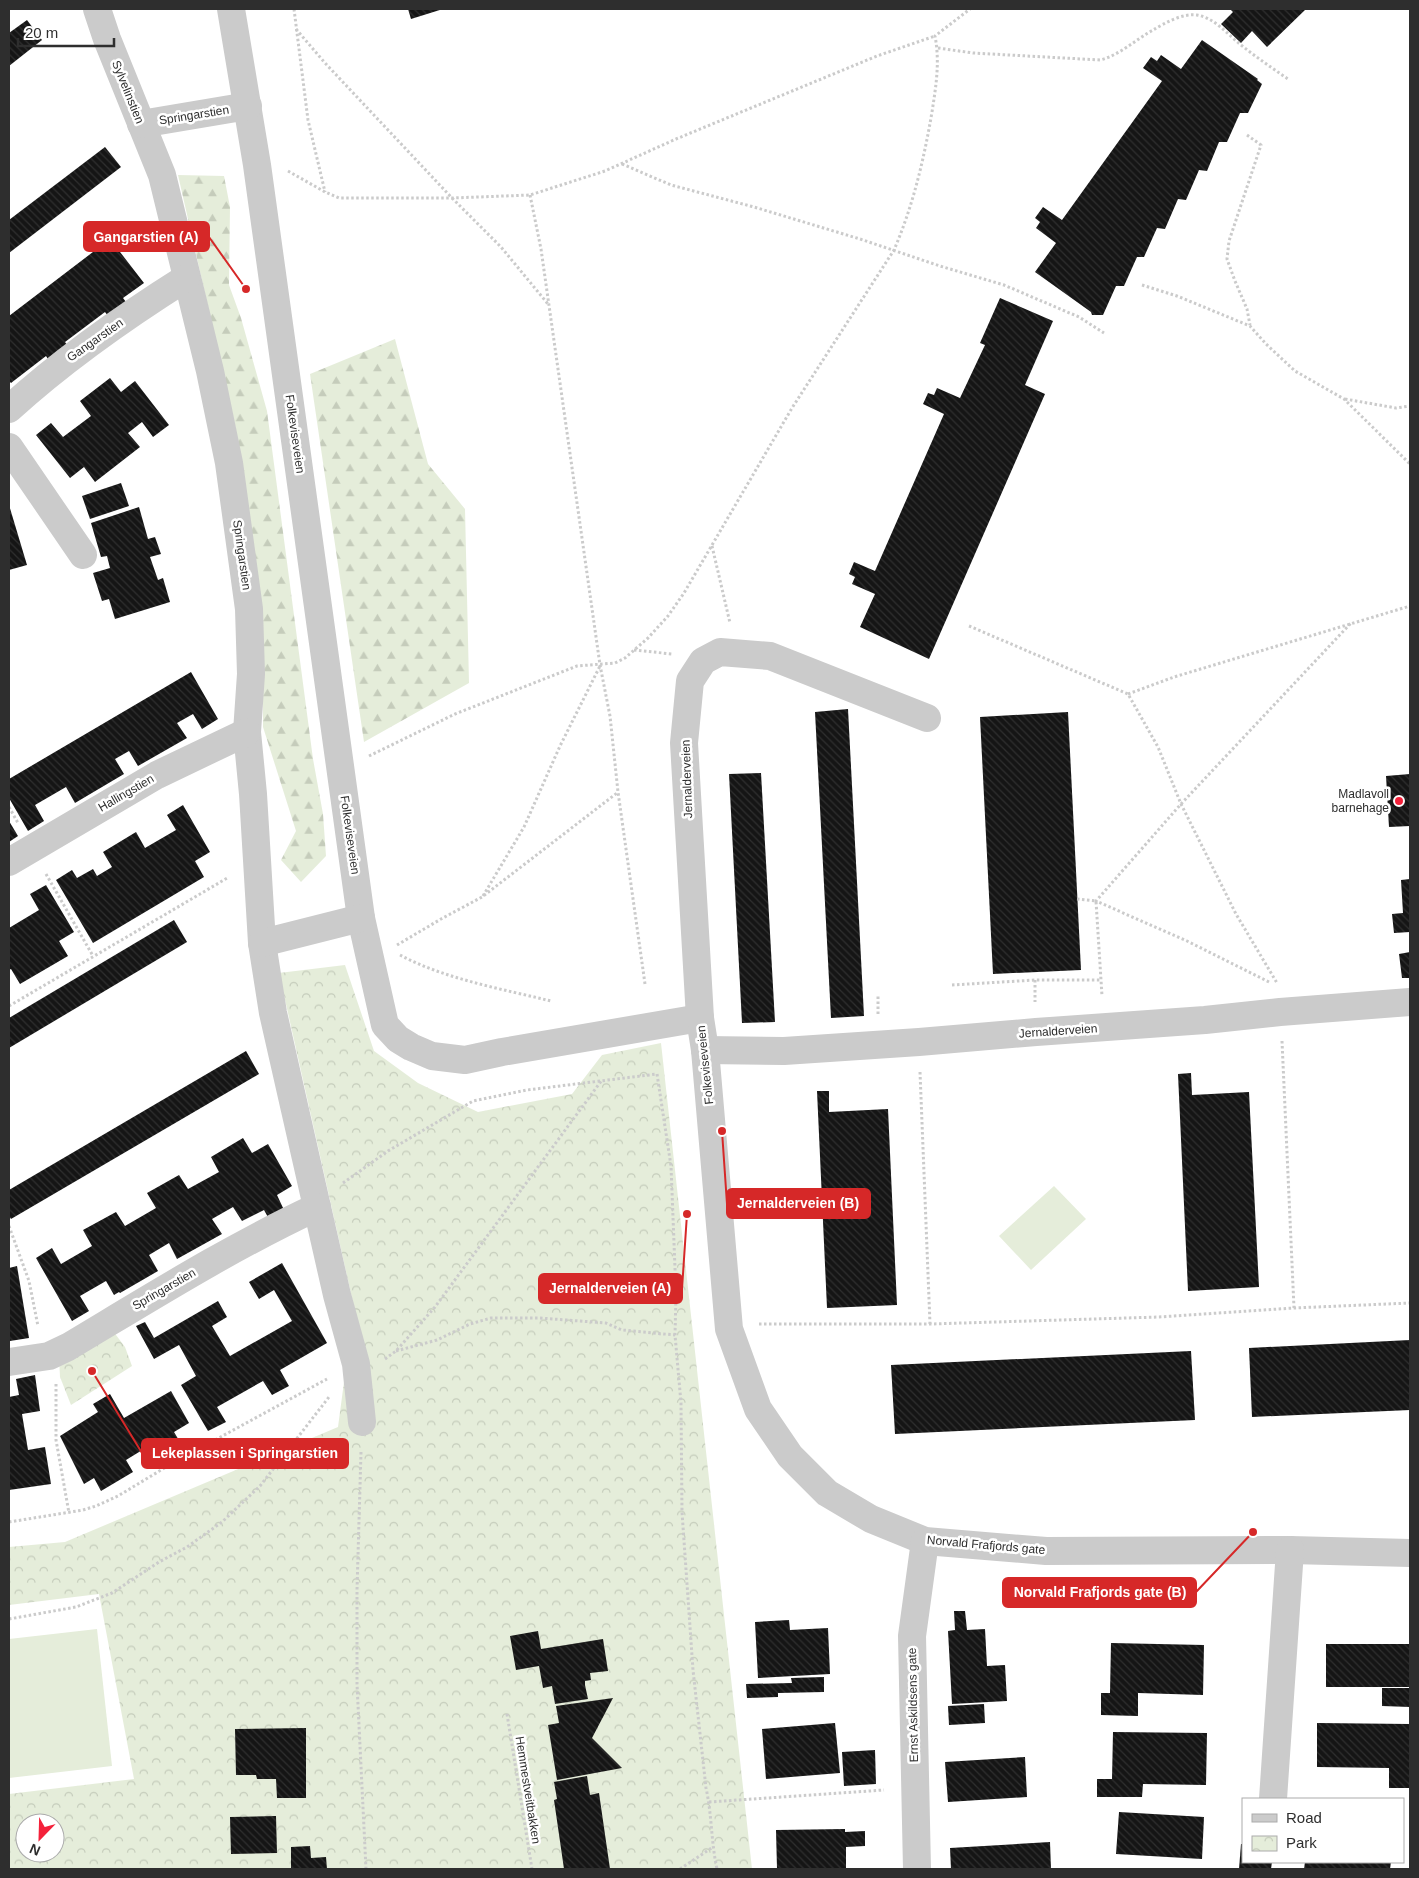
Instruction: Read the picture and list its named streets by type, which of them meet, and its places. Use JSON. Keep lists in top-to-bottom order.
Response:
{
  "streets": {
    "street": [
      "Sylvelinstien",
      "Springarstien",
      "Gangarstien",
      "Folkeviseveien",
      "Jernalderveien",
      "Hallingstien",
      "Norvald Frafjords gate",
      "Ernst Askildsens gate"
    ],
    "path": ["Hemmestveitbakken"]
  },
  "crossings": [
    ["Sylvelinstien", "Springarstien"],
    ["Springarstien", "Gangarstien"],
    ["Springarstien", "Folkeviseveien"],
    ["Springarstien", "Hallingstien"],
    ["Folkeviseveien", "Jernalderveien"],
    ["Folkeviseveien", "Norvald Frafjords gate"],
    ["Norvald Frafjords gate", "Ernst Askildsens gate"]
  ],
  "places": [
    "Gangarstien (A)",
    "Madlavoll barnehage",
    "Jernalderveien (B)",
    "Jernalderveien (A)",
    "Lekeplassen i Springarstien",
    "Norvald Frafjords gate (B)"
  ],
  "legend": ["Road", "Park"],
  "scale_bar": "20 m",
  "north": "bottom left"
}
